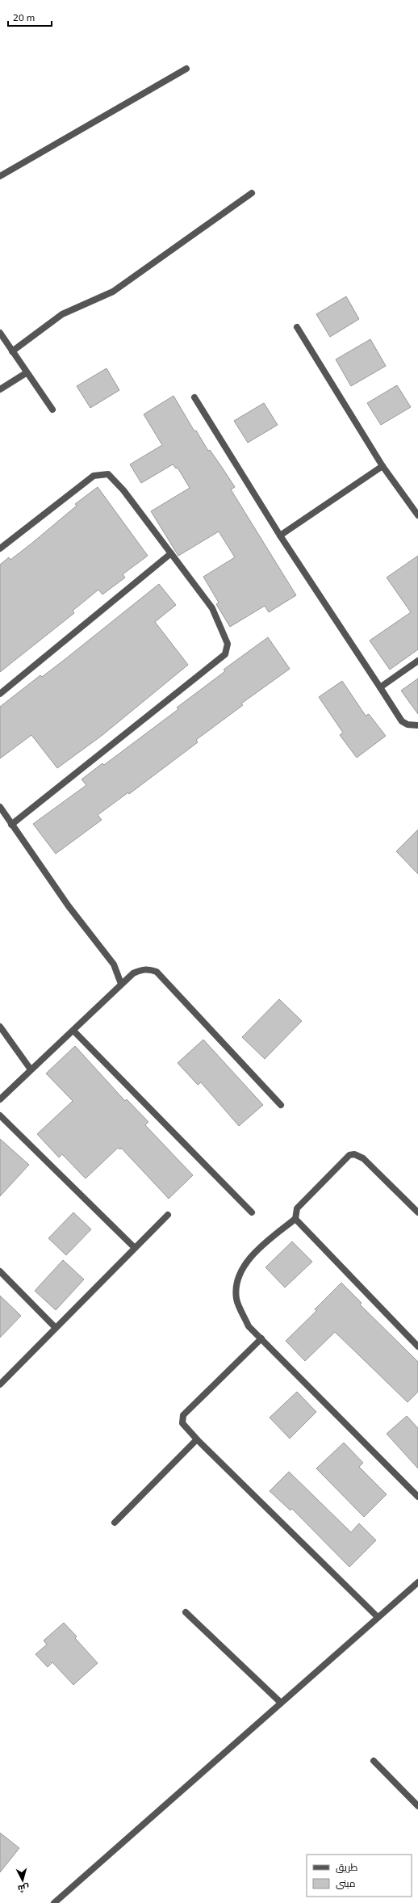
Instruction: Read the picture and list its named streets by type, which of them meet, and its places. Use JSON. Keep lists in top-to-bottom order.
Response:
{
  "legend": ["طريق", "مبنى"],
  "scale_bar": "20 m",
  "north": "bottom"
}
